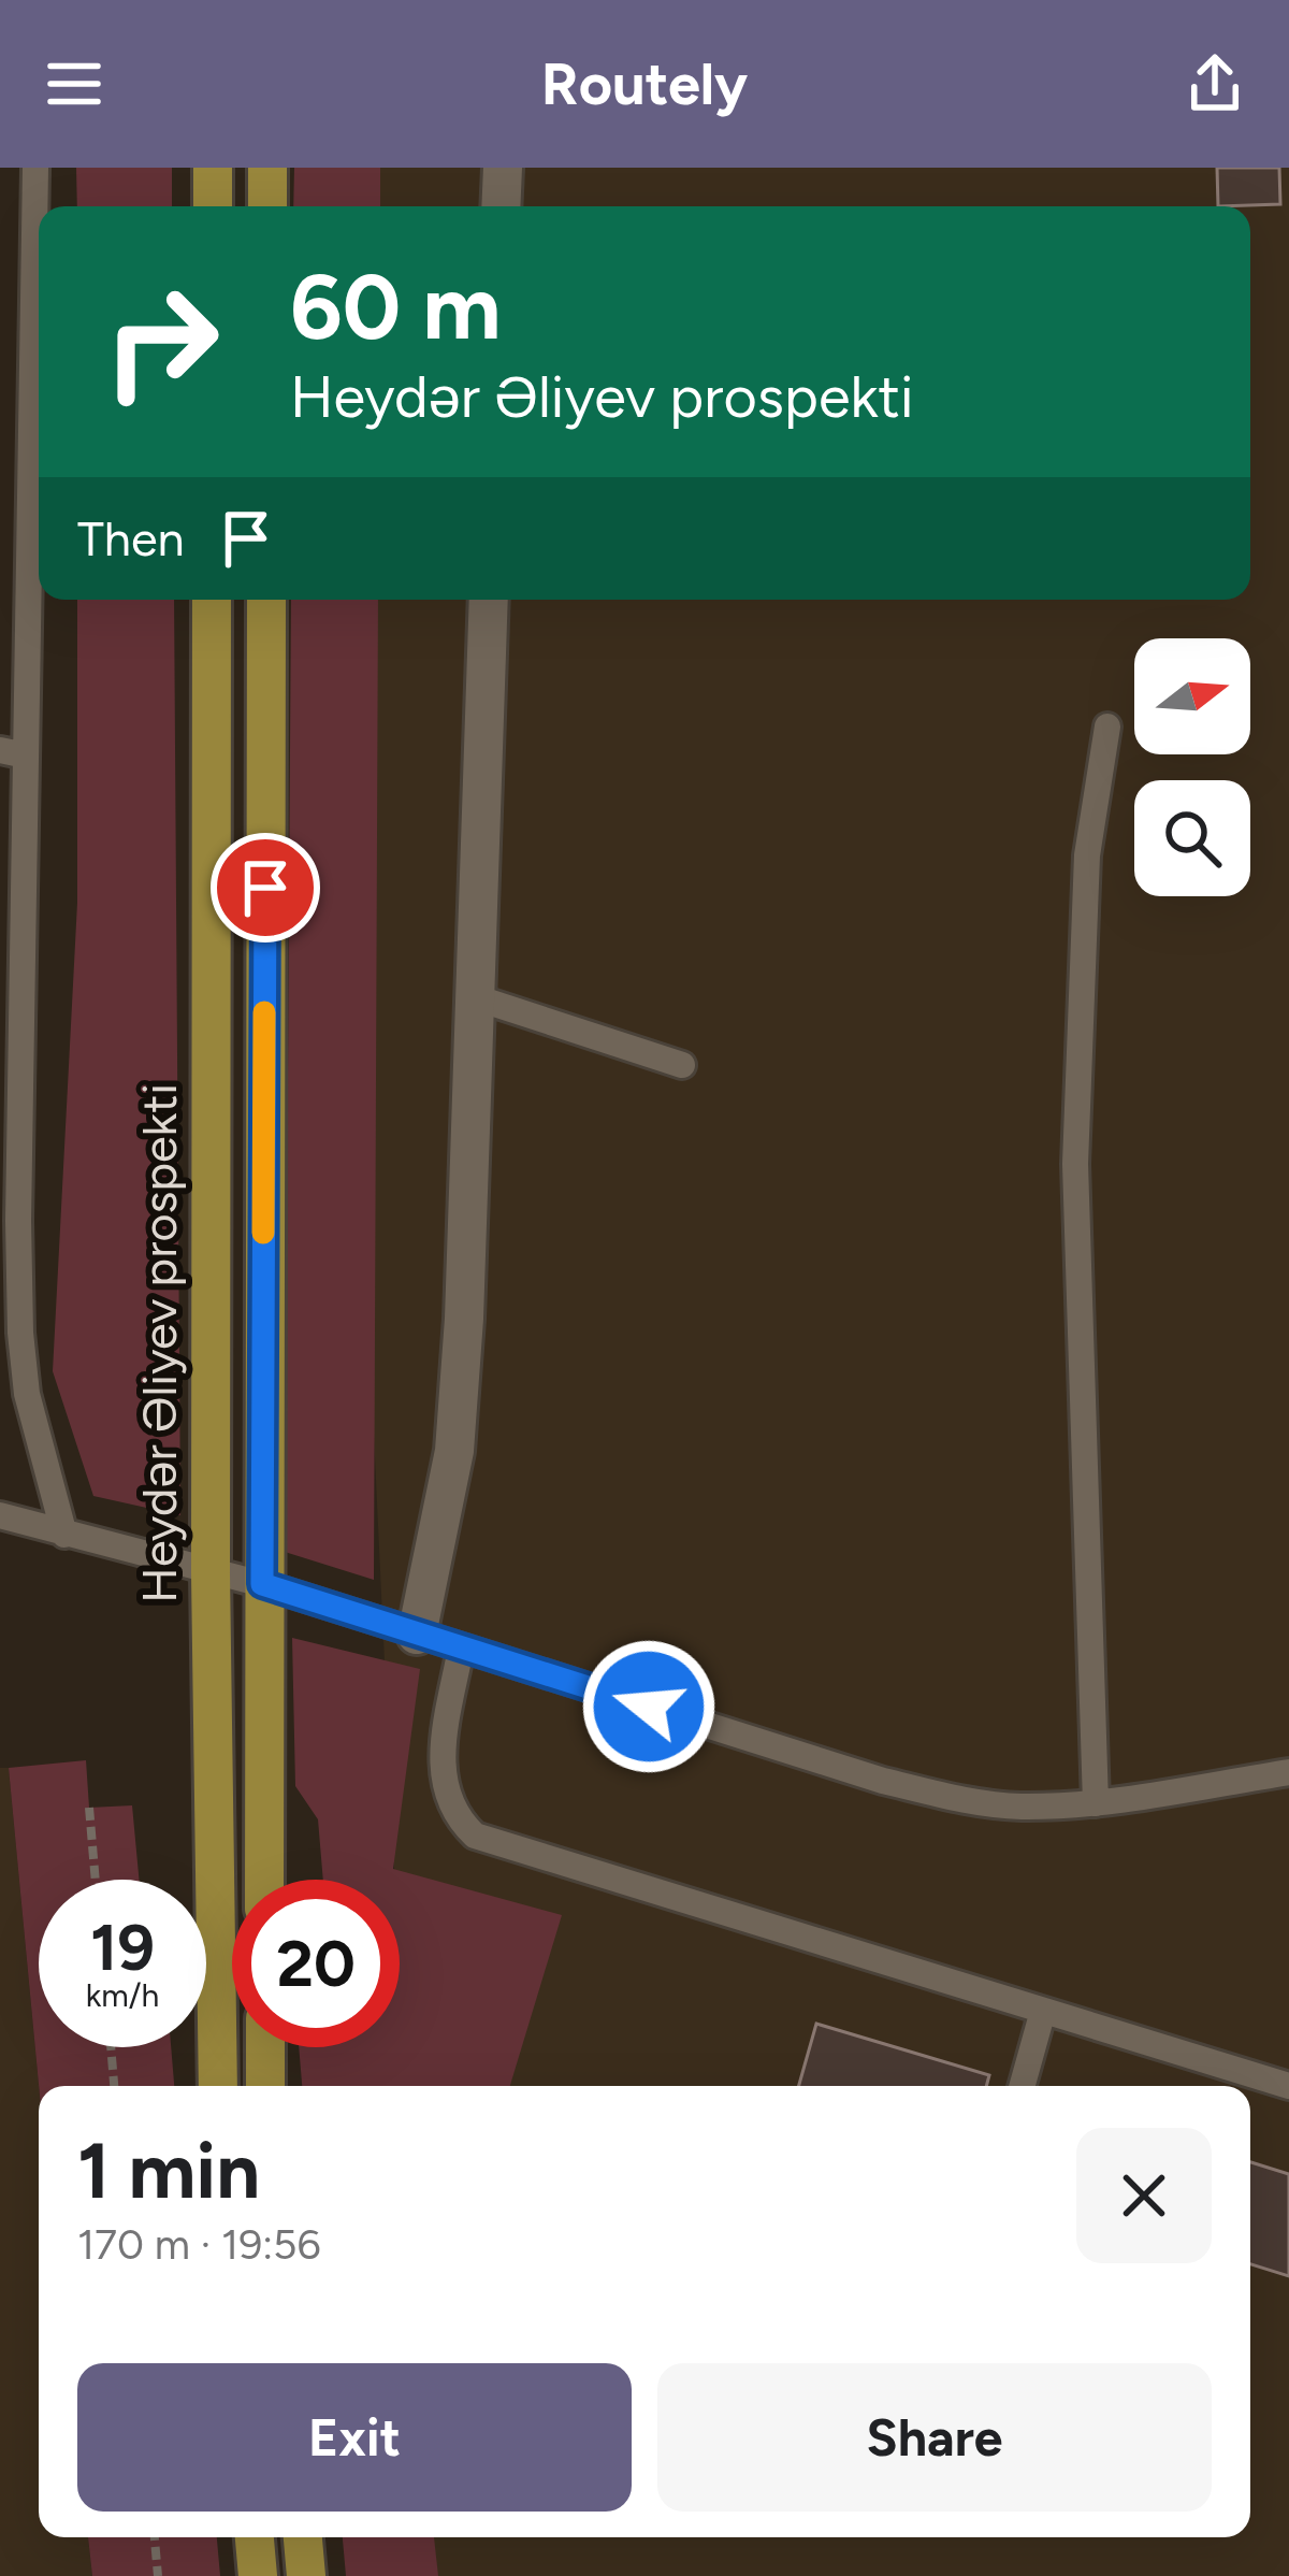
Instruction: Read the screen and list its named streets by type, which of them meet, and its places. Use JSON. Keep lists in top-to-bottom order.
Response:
{
  "streets": {
    "main road": ["Heydər Əliyev prospekti"]
  },
  "north": "right",
  "page": {
    "header": "Routely",
    "turn": ["60 m", "Heydər Əliyev prospekti"],
    "then": "Then",
    "speed": "19 km/h",
    "limit": "20",
    "heading": ["1 min", "170 m · 19:56"],
    "buttons": ["Exit", "Share"]
  }
}
